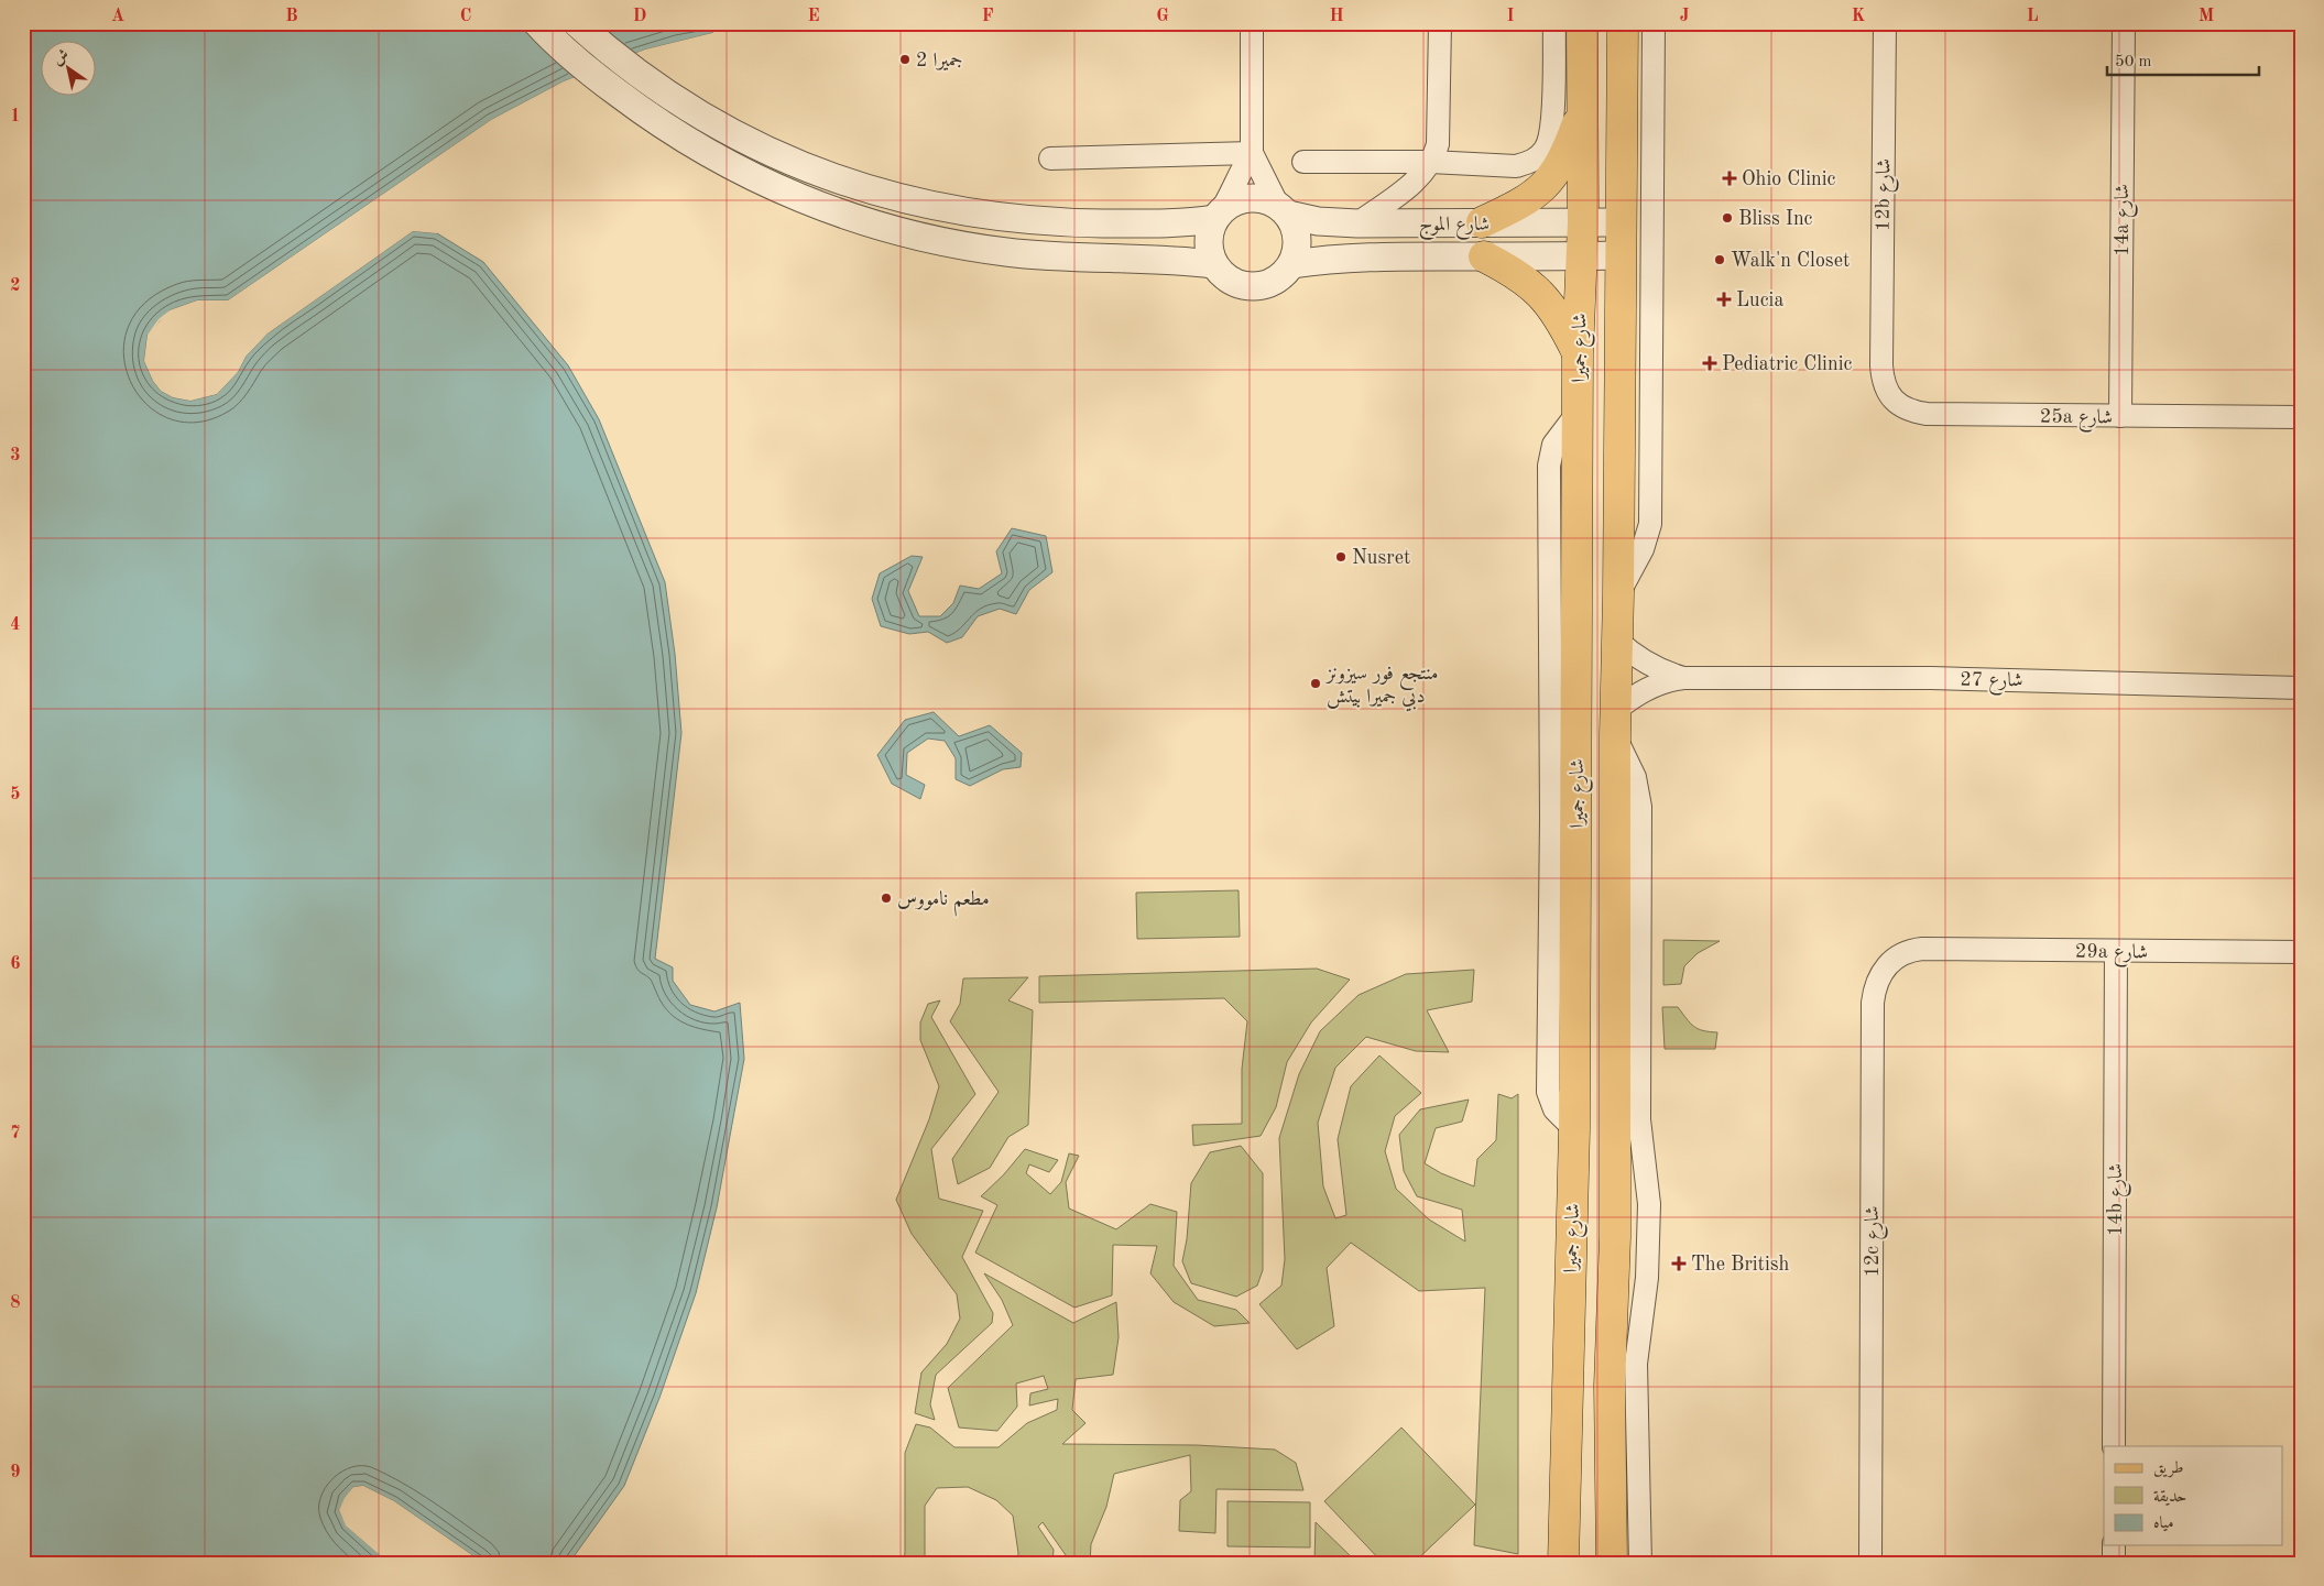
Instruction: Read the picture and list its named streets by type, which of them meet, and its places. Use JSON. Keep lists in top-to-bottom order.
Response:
{
  "streets": {
    "main road": ["شارع جميرا"],
    "street": [
      "12b شارع",
      "14a شارع",
      "شارع الموج",
      "25a شارع",
      "شارع 27",
      "29a شارع",
      "14b شارع",
      "12c شارع"
    ]
  },
  "crossings": [
    ["12b شارع", "25a شارع"],
    ["14a شارع", "25a شارع"],
    ["شارع الموج", "شارع جميرا"],
    ["شارع جميرا", "شارع 27"],
    ["29a شارع", "14b شارع"],
    ["29a شارع", "12c شارع"]
  ],
  "places": {
    "other": [
      "جميرا 2",
      "Bliss Inc",
      "Walk'n Closet",
      "Nusret",
      "منتجع فور سيزونز دبي جميرا بيتش",
      "مطعم نامووس"
    ],
    "health": [
      "Ohio Clinic",
      "Lucia",
      "Pediatric Clinic",
      "The British"
    ]
  },
  "legend": ["طريق", "حديقة", "مياه"],
  "scale_bar": "50 m",
  "north": "top left",
  "grid": {
    "columns": [
      "A",
      "B",
      "C",
      "D",
      "E",
      "F",
      "G",
      "H",
      "I",
      "J",
      "K",
      "L",
      "M"
    ],
    "rows": [
      "1",
      "2",
      "3",
      "4",
      "5",
      "6",
      "7",
      "8",
      "9"
    ]
  }
}
